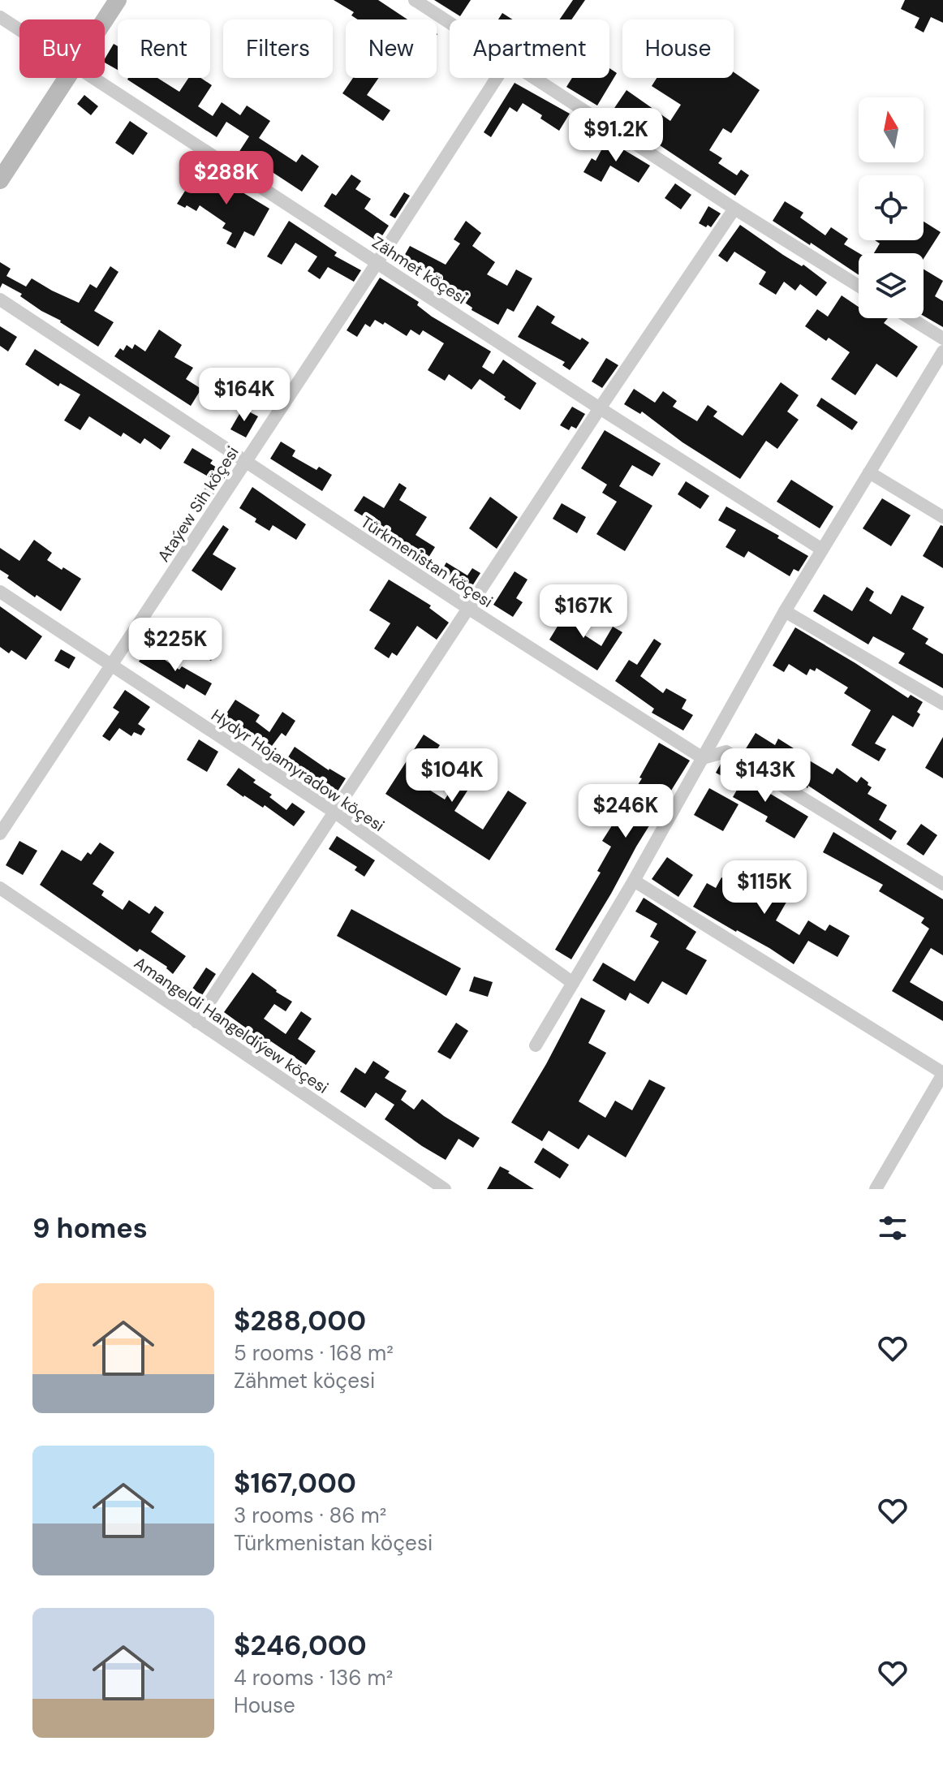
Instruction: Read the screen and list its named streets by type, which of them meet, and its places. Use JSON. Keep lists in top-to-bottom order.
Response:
{
  "streets": {
    "street": [
      "Zähmet köçesi",
      "Ataýew Sih köçesi",
      "Türkmenistan köçesi",
      "Hydyr Hojamyradow köçesi",
      "Amangeldi Hangeldiýew köçesi"
    ]
  },
  "crossings": [
    ["Zähmet köçesi", "Ataýew Sih köçesi"],
    ["Ataýew Sih köçesi", "Türkmenistan köçesi"],
    ["Ataýew Sih köçesi", "Hydyr Hojamyradow köçesi"]
  ],
  "north": "top",
  "page": {
    "chip": [
      "Buy",
      "Rent",
      "Filters",
      "New",
      "Apartment",
      "House"
    ],
    "price": [
      "$91.2K",
      "$288K",
      "$164K",
      "$167K",
      "$225K",
      "$104K",
      "$143K",
      "$246K",
      "$115K"
    ],
    "heading": "9 homes",
    "list": [
      {
        "name": "$288,000",
        "note": "5 rooms · 168 m² · Zähmet köçesi"
      },
      {
        "name": "$167,000",
        "note": "3 rooms · 86 m² · Türkmenistan köçesi"
      },
      {
        "name": "$246,000",
        "note": "4 rooms · 136 m² · House"
      }
    ]
  }
}
